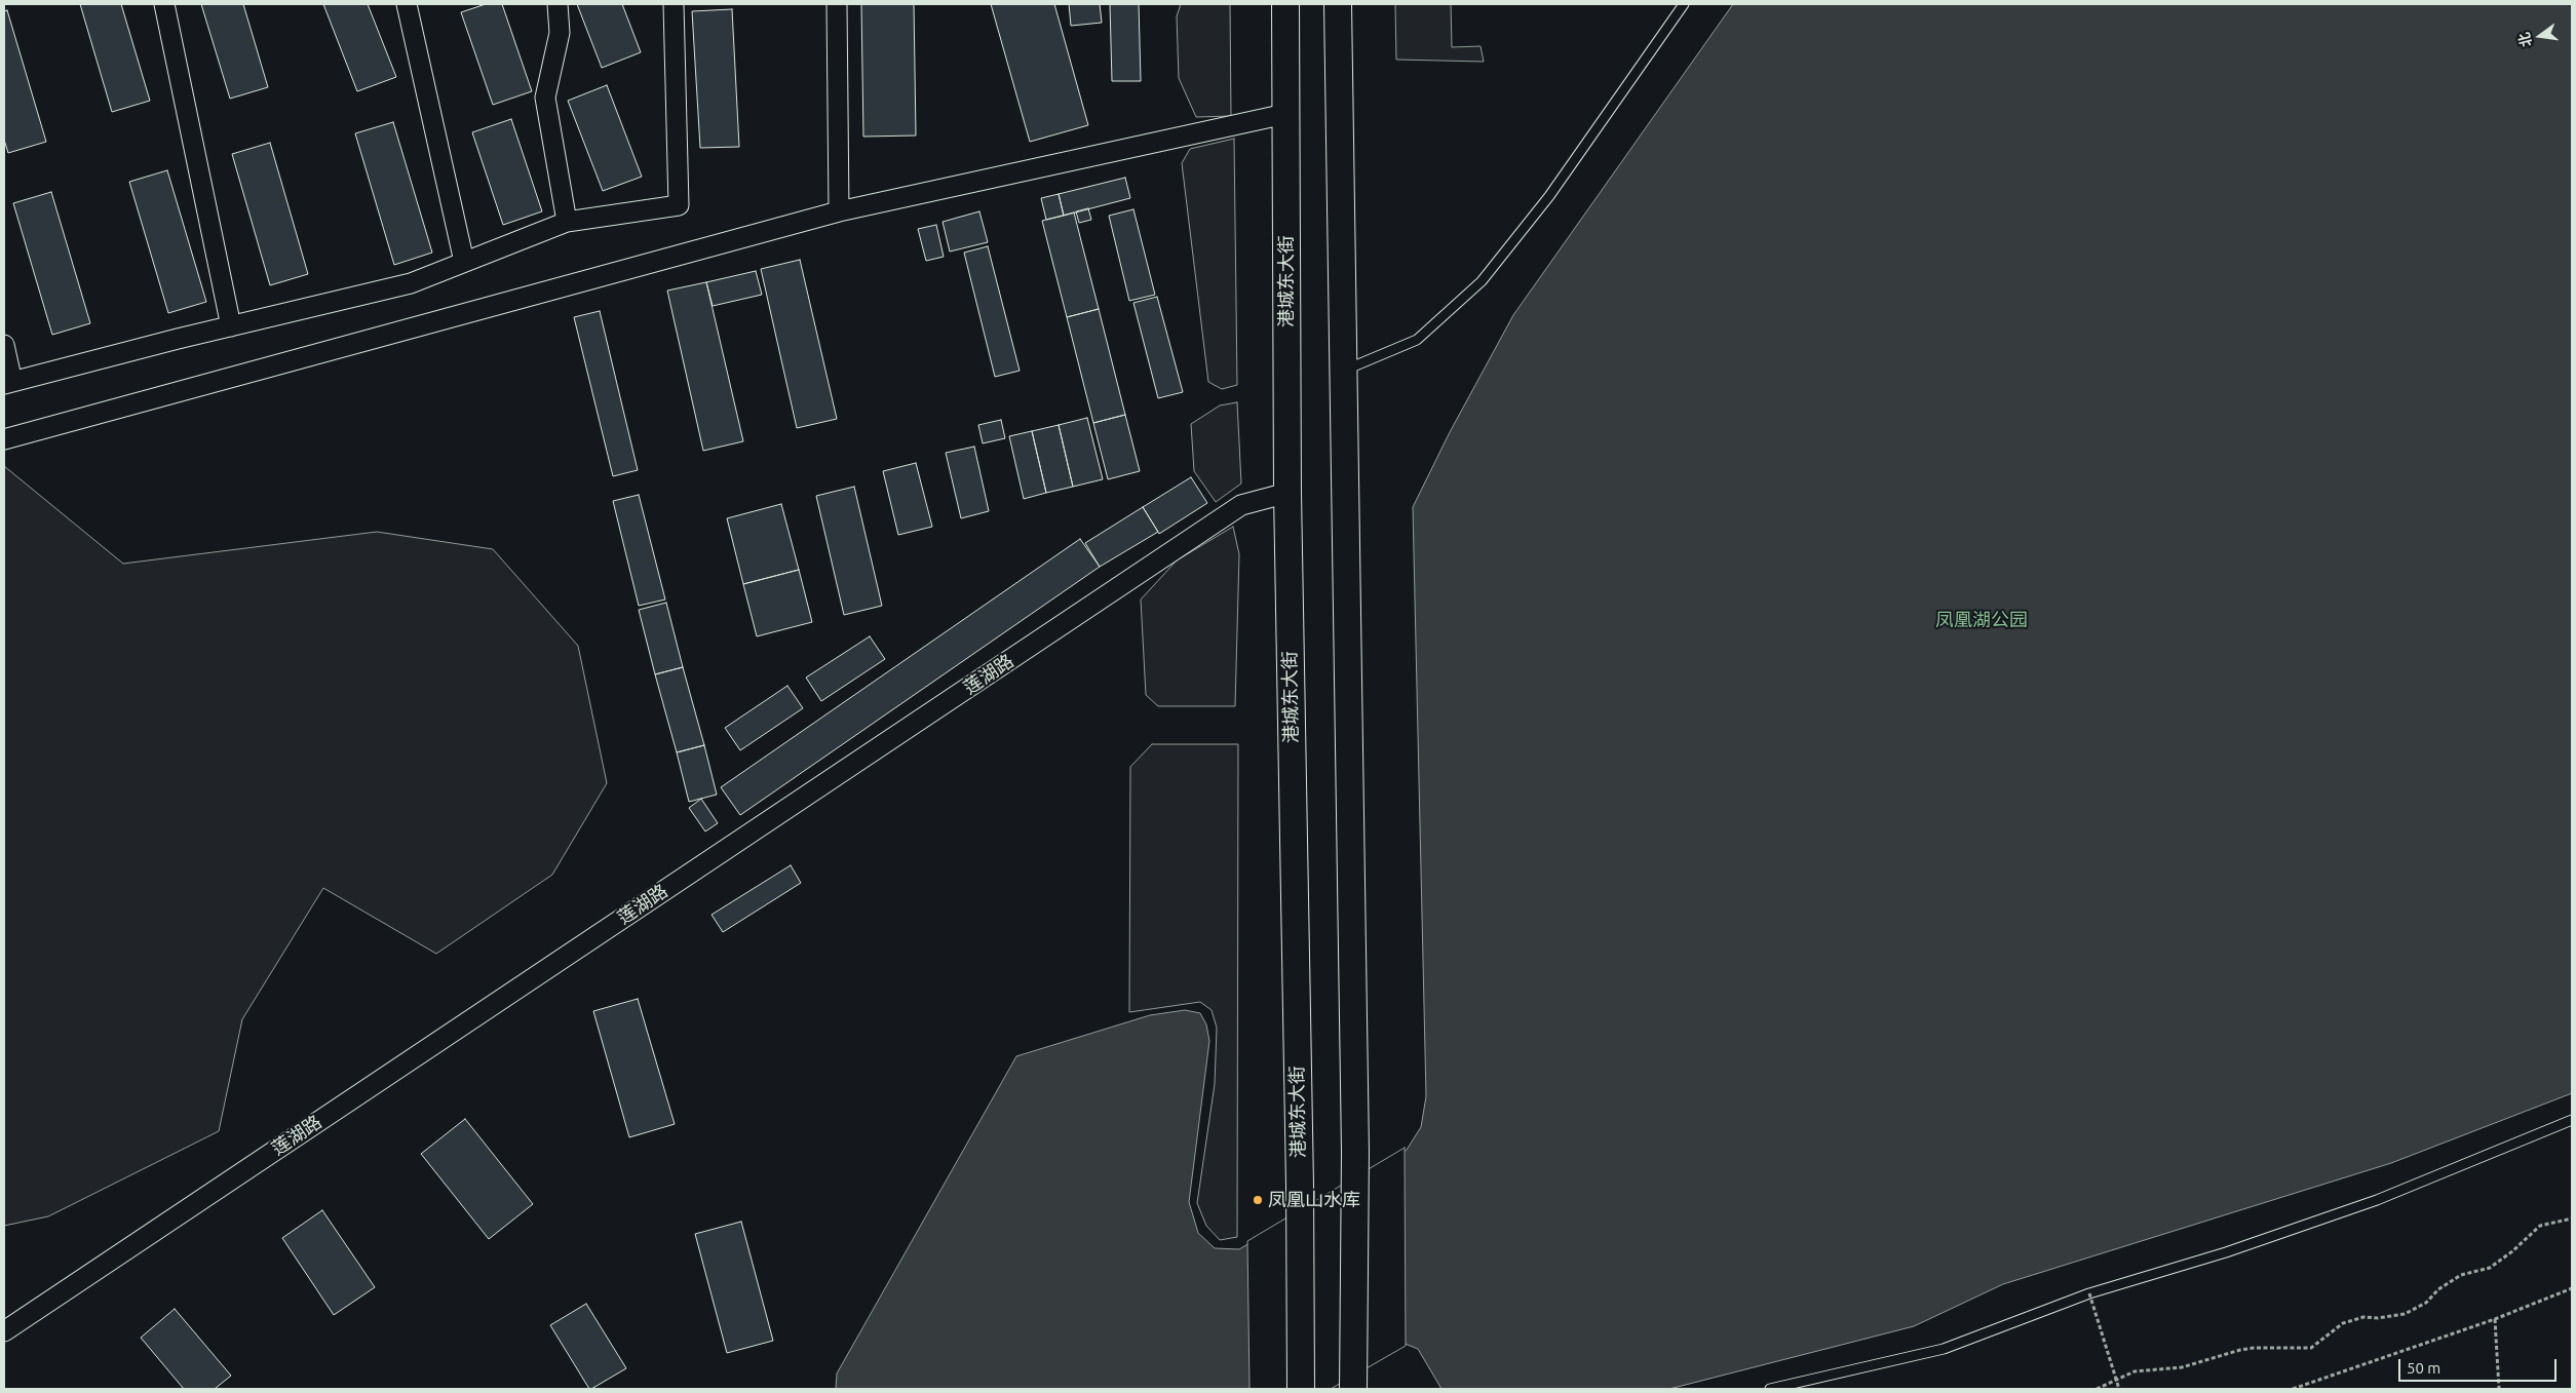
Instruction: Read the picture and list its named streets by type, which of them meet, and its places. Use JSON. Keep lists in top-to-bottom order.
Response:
{
  "streets": {
    "main road": ["港城东大街"],
    "street": ["莲湖路"]
  },
  "crossings": [
    ["港城东大街", "莲湖路"]
  ],
  "parks": ["凤凰湖公园"],
  "places": ["凤凰山水库"],
  "scale_bar": "50 m",
  "north": "left"
}
